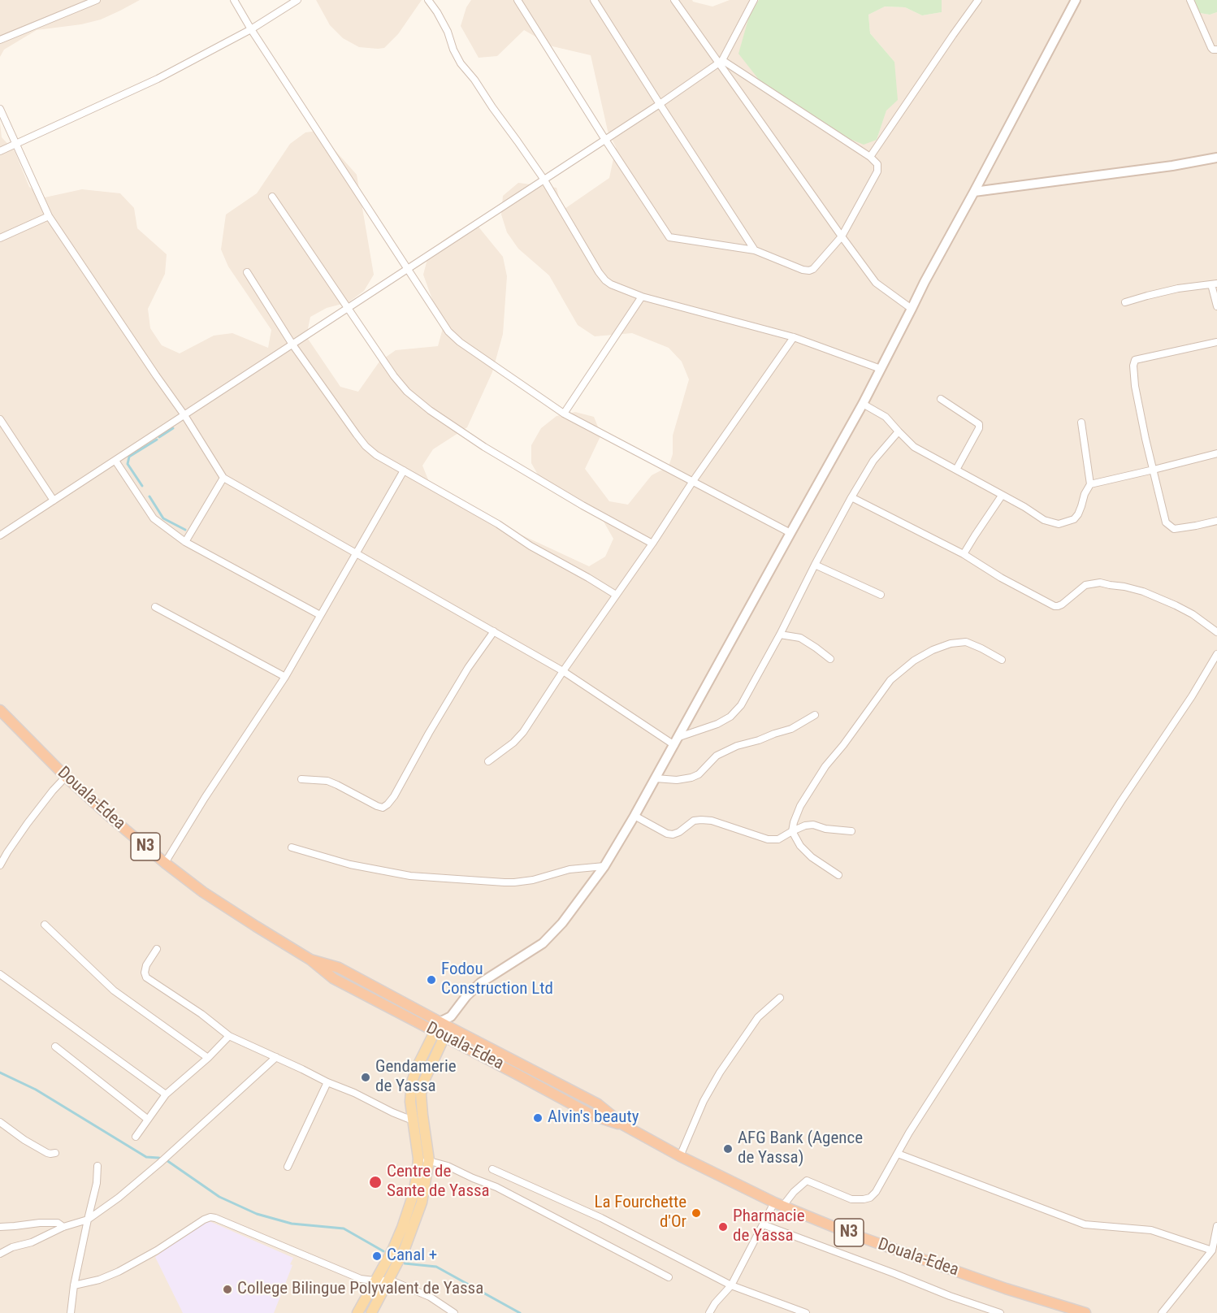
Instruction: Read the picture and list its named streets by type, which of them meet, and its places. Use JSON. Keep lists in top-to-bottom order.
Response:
{
  "streets": {
    "highway": ["Douala-Edea", "N3"]
  },
  "places": [
    "Fodou Construction Ltd",
    "Gendamerie de Yassa",
    "Alvin's beauty",
    "AFG Bank (Agence de Yassa)",
    "Centre de Sante de Yassa",
    "La Fourchette d'Or",
    "Pharmacie de Yassa",
    "Canal +",
    "College Bilingue Polyvalent de Yassa"
  ]
}
